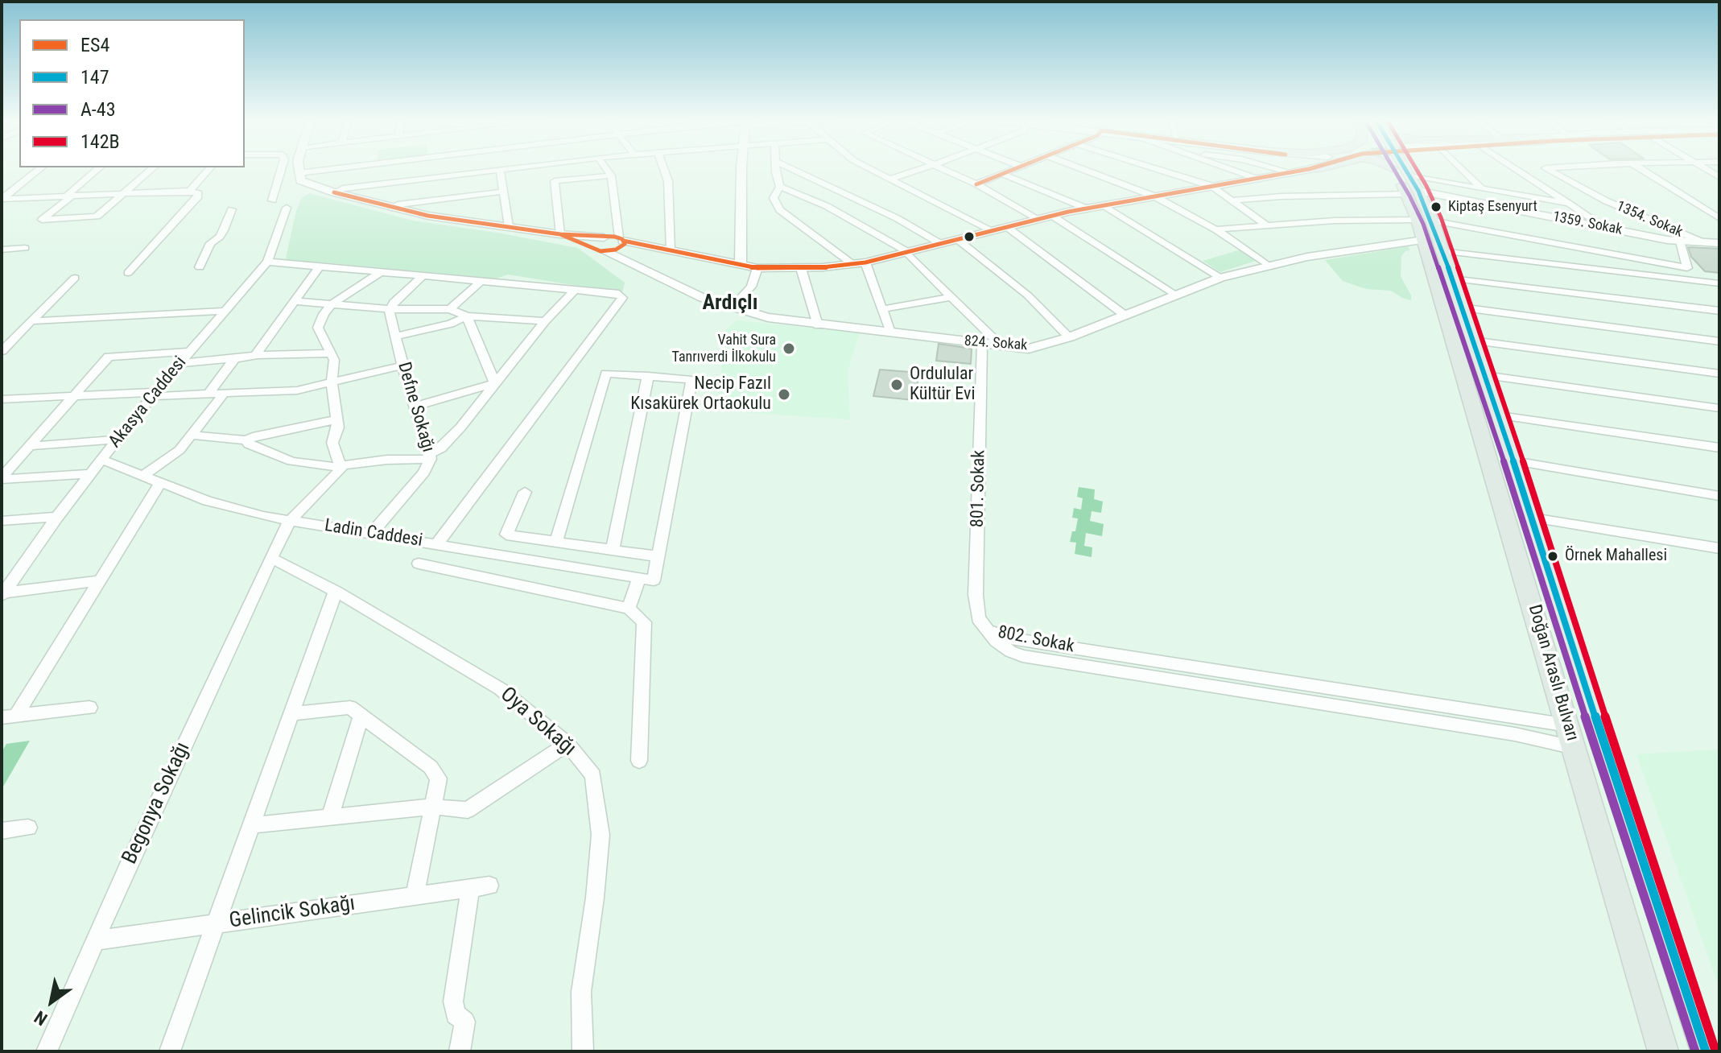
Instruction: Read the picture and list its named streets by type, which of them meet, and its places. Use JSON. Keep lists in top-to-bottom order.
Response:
{
  "streets": {
    "main road": ["Doğan Araslı Bulvarı"],
    "street": [
      "1354. Sokak",
      "1359. Sokak",
      "824. Sokak",
      "Akasya Caddesi",
      "Defne Sokağı",
      "801. Sokak",
      "Ladin Caddesi",
      "802. Sokak",
      "Oya Sokağı",
      "Begonya Sokağı",
      "Gelincik Sokağı"
    ]
  },
  "crossings": [
    ["1354. Sokak", "1359. Sokak"],
    ["1359. Sokak", "Doğan Araslı Bulvarı"],
    ["824. Sokak", "801. Sokak"],
    ["824. Sokak", "Doğan Araslı Bulvarı"],
    ["Akasya Caddesi", "Ladin Caddesi"],
    ["Defne Sokağı", "Ladin Caddesi"],
    ["801. Sokak", "802. Sokak"],
    ["802. Sokak", "Doğan Araslı Bulvarı"],
    ["Oya Sokağı", "Begonya Sokağı"],
    ["Begonya Sokağı", "Gelincik Sokağı"]
  ],
  "districts": ["Ardıçlı"],
  "places": [
    "Kiptaş Esenyurt",
    "Vahit Sura Tanrıverdi İlkokulu",
    "Ordulular Kültür Evi",
    "Necip Fazıl Kısakürek Ortaokulu",
    "Örnek Mahallesi"
  ],
  "lines": [
    "transit line ES4",
    "transit line 147",
    "transit line A-43",
    "transit line 142B"
  ],
  "legend": [
    "ES4",
    "147",
    "A-43",
    "142B"
  ],
  "north": "bottom left"
}
